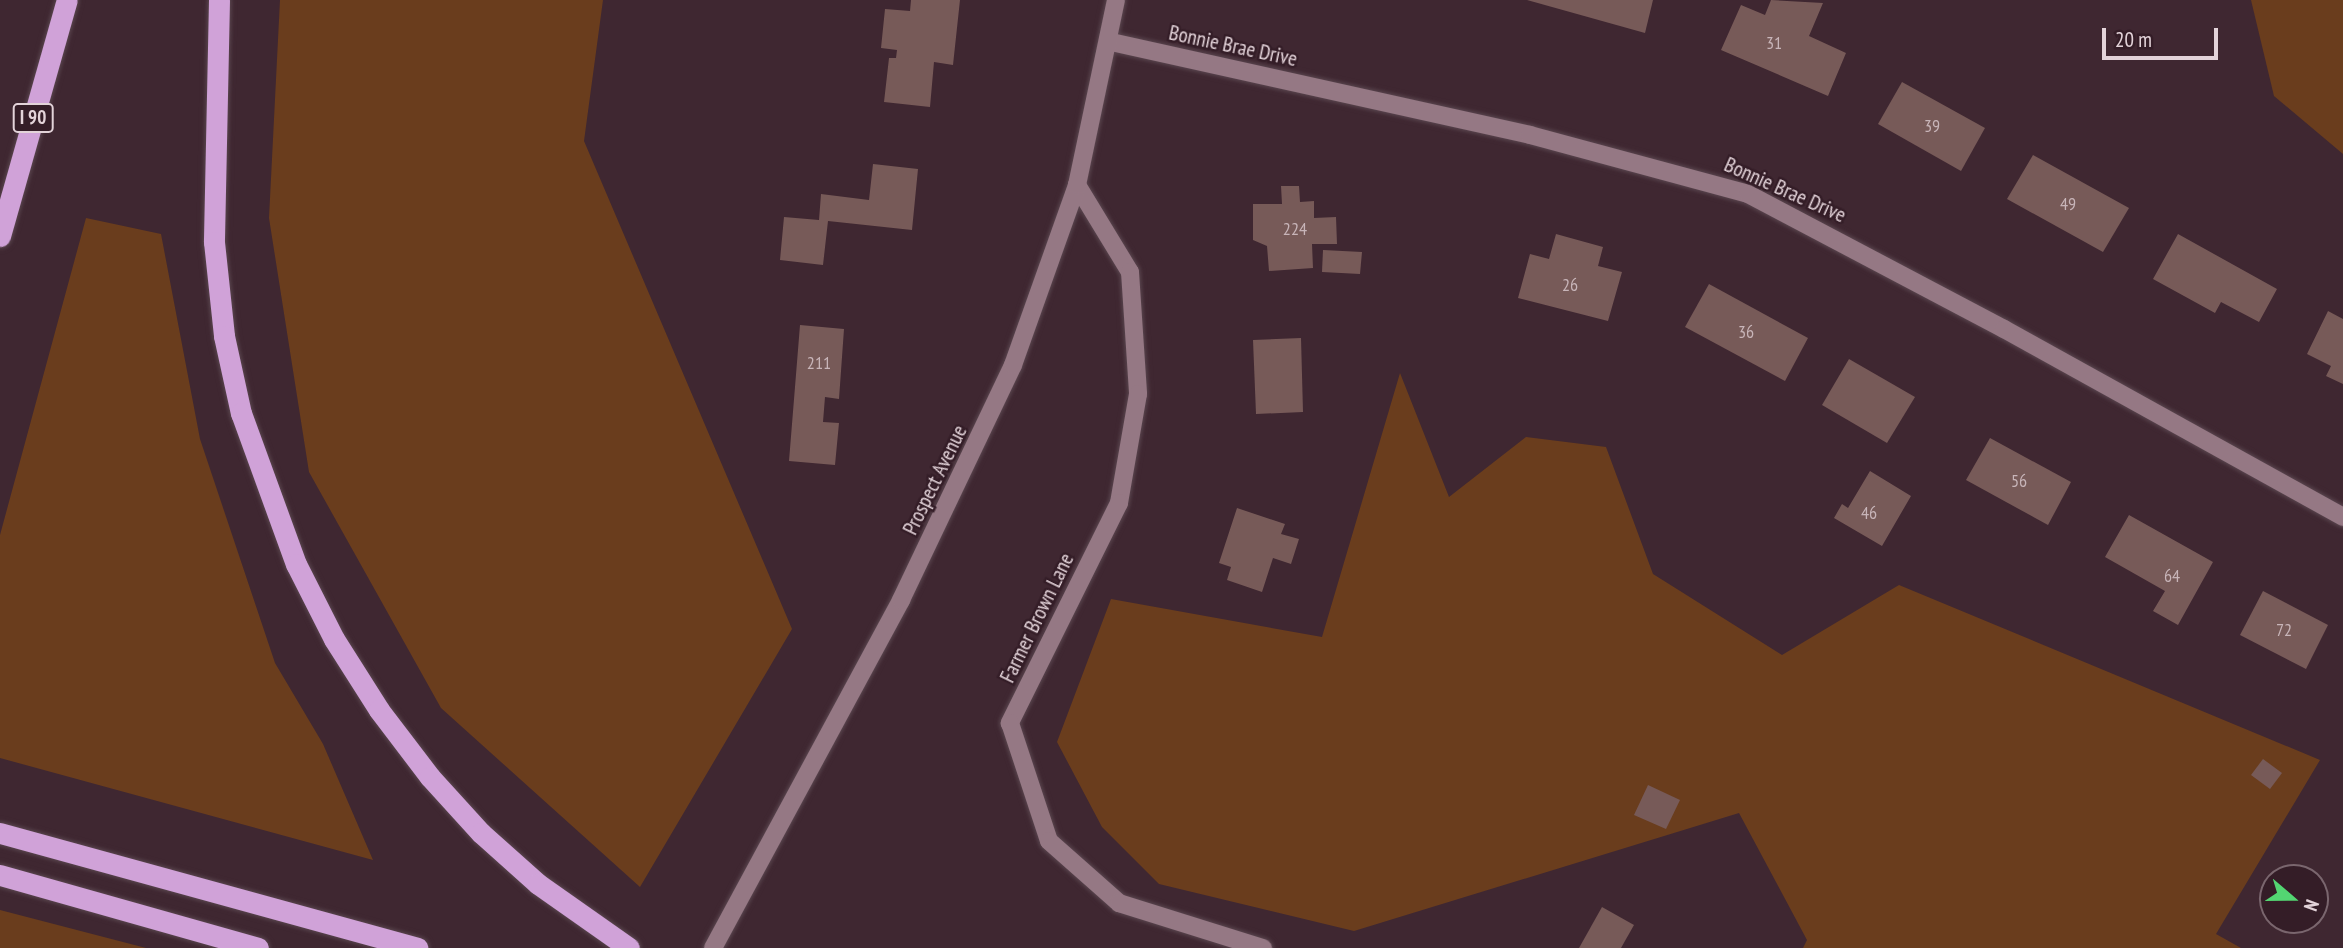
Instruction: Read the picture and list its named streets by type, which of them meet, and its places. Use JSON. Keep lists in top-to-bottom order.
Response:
{
  "streets": {
    "highway": ["I 90"],
    "street": ["Bonnie Brae Drive", "Prospect Avenue", "Farmer Brown Lane"]
  },
  "crossings": [
    ["Bonnie Brae Drive", "Prospect Avenue"],
    ["Prospect Avenue", "Farmer Brown Lane"]
  ],
  "house_numbers": [
    "31",
    "39",
    "49",
    "224",
    "26",
    "36",
    "211",
    "56",
    "46",
    "64",
    "72"
  ],
  "scale_bar": "20 m",
  "north": "right"
}
